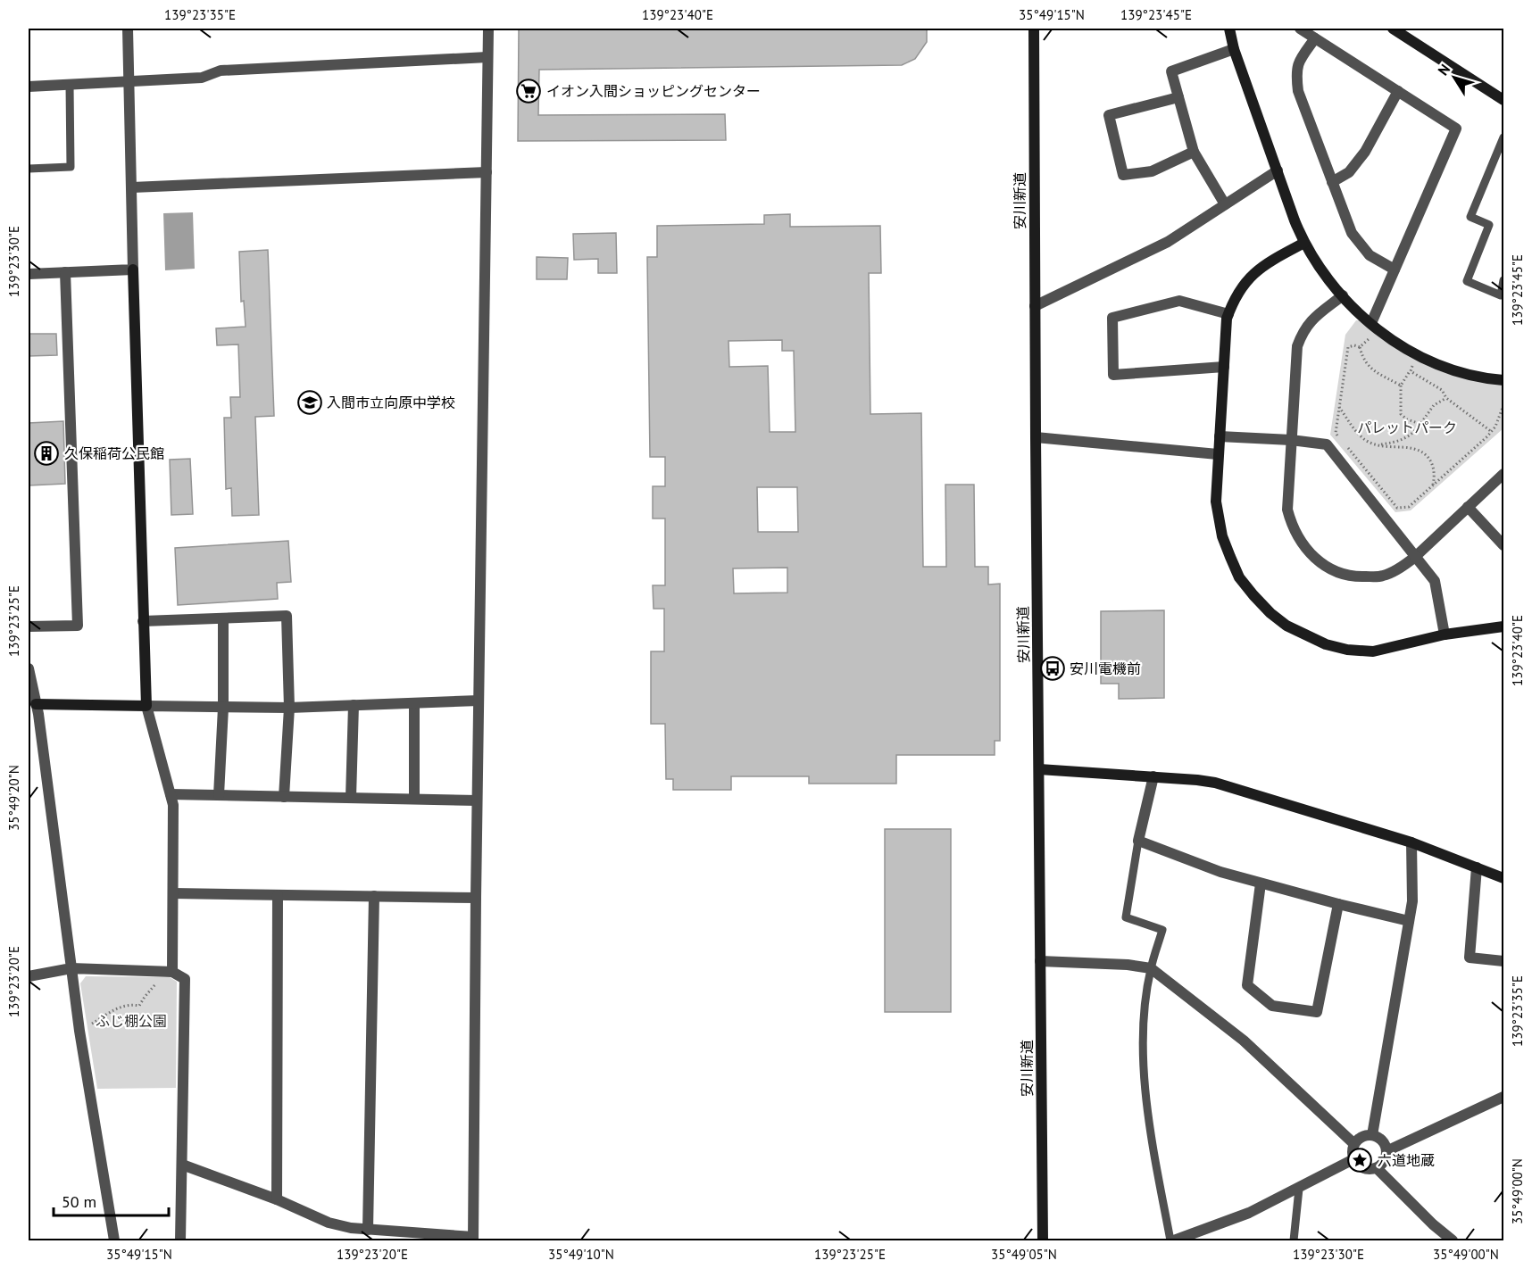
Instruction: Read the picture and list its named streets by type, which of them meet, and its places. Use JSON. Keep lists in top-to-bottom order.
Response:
{
  "streets": {
    "street": ["安川新道"]
  },
  "parks": ["パレットパーク", "ふじ棚公園"],
  "places": {
    "supermarket": ["イオン入間ショッピングセンター"],
    "school or university": ["入間市立向原中学校"],
    "building": ["久保稲荷公民館"],
    "bus stop": ["安川電機前"],
    "place": ["六道地蔵"]
  },
  "scale_bar": "50 m",
  "north": "top left",
  "coordinates": [
    "139°23'35\"E",
    "139°23'40\"E",
    "35°49'15\"N",
    "139°23'45\"E",
    "139°23'30\"E",
    "139°23'25\"E",
    "35°49'20\"N",
    "139°23'20\"E",
    "35°49'00\"N",
    "35°49'10\"N",
    "35°49'05\"N"
  ]
}
